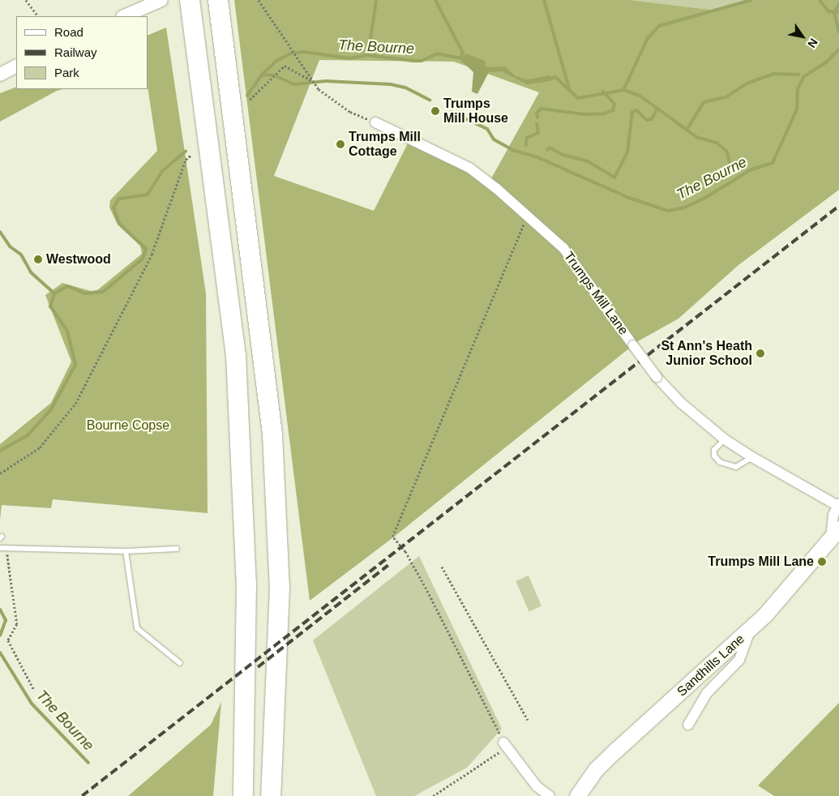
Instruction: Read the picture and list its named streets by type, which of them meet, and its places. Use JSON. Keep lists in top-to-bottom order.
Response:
{
  "streets": {
    "main road": ["Sandhills Lane"],
    "street": ["Trumps Mill Lane"]
  },
  "crossings": [
    ["Trumps Mill Lane", "Sandhills Lane"]
  ],
  "water": ["The Bourne"],
  "parks": ["Bourne Copse"],
  "places": [
    "Trumps Mill House",
    "Trumps Mill Cottage",
    "Westwood",
    "St Ann's Heath Junior School",
    "Trumps Mill Lane"
  ],
  "legend": ["Road", "Railway", "Park"],
  "north": "bottom right"
}
